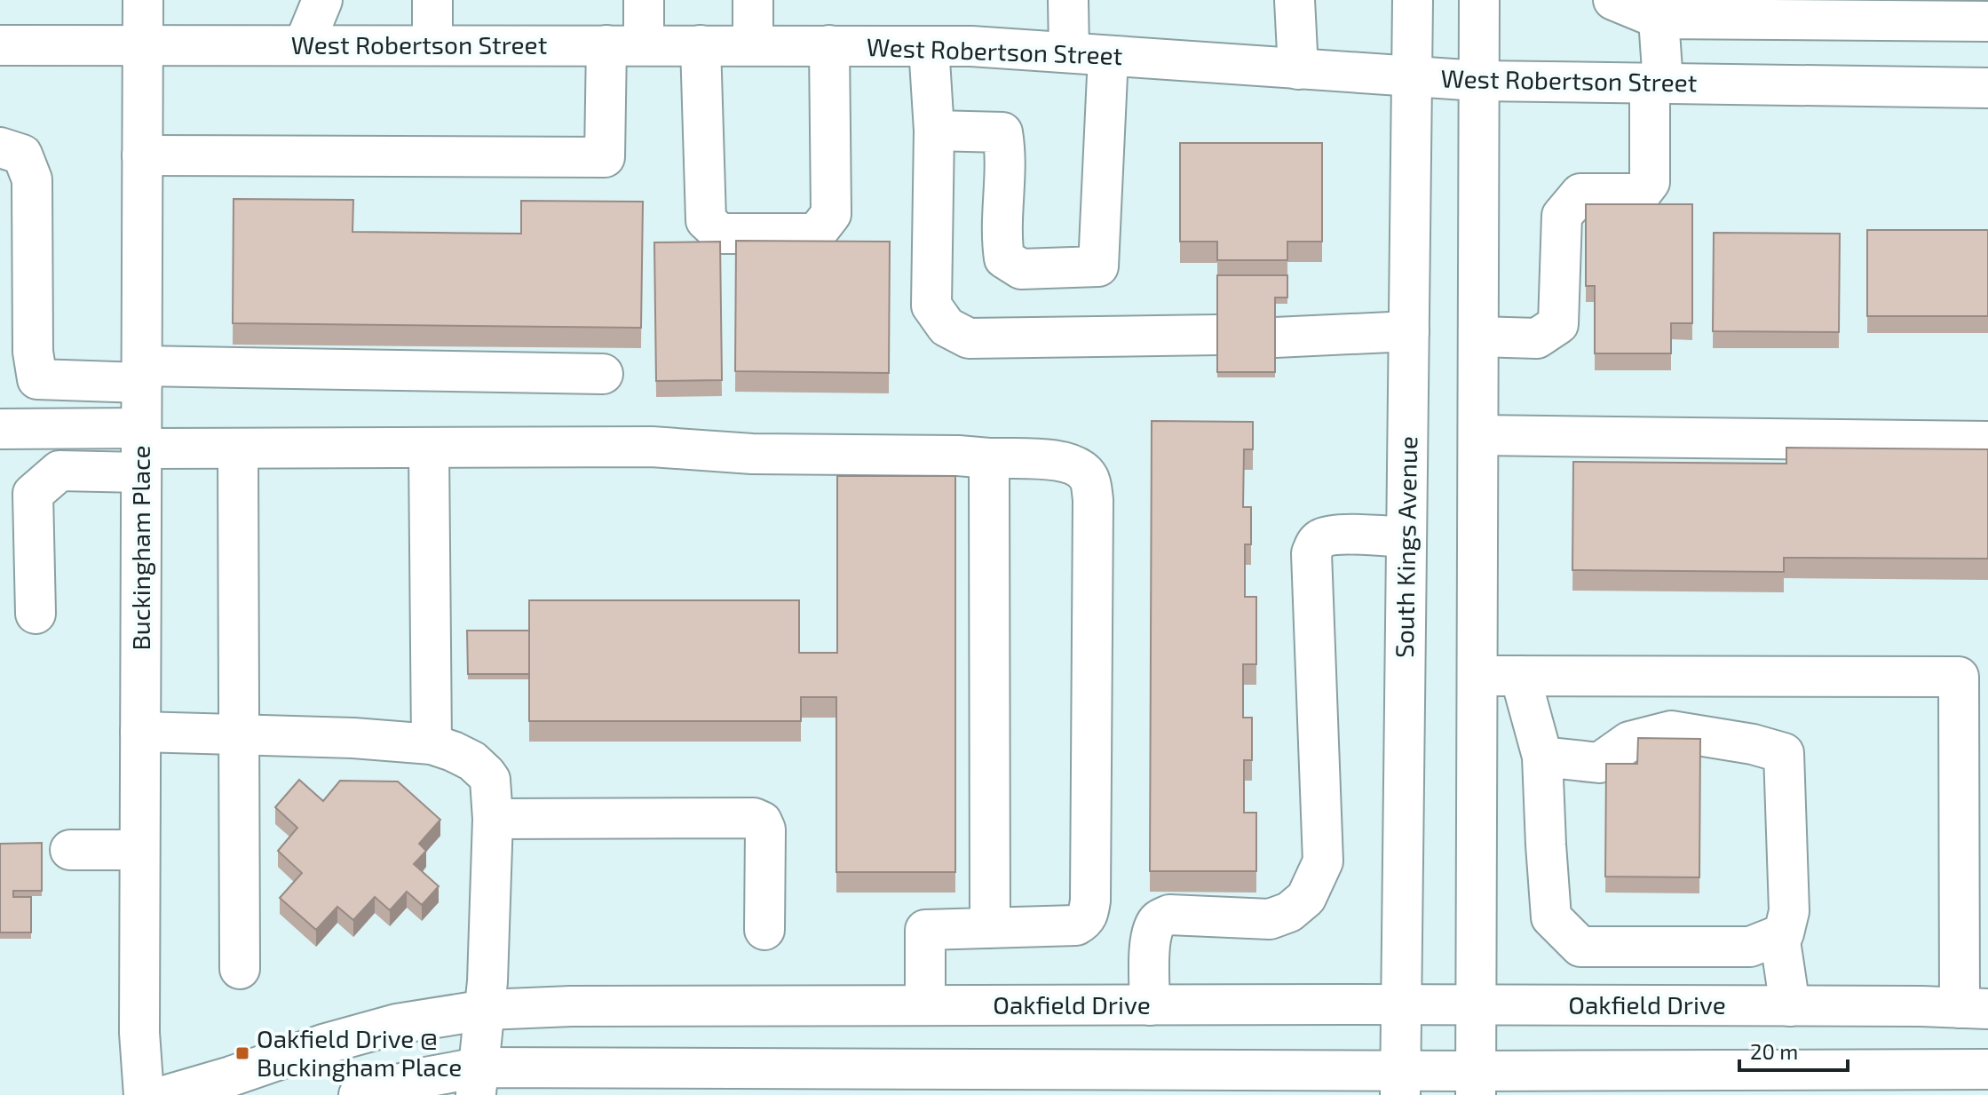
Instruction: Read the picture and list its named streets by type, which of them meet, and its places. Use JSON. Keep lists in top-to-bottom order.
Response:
{
  "streets": {
    "street": [
      "West Robertson Street",
      "South Kings Avenue",
      "Buckingham Place",
      "Oakfield Drive"
    ]
  },
  "crossings": [
    ["West Robertson Street", "South Kings Avenue"],
    ["West Robertson Street", "Buckingham Place"],
    ["South Kings Avenue", "Oakfield Drive"]
  ],
  "places": {
    "transit": ["Oakfield Drive @ Buckingham Place"]
  },
  "scale_bar": "20 m"
}
